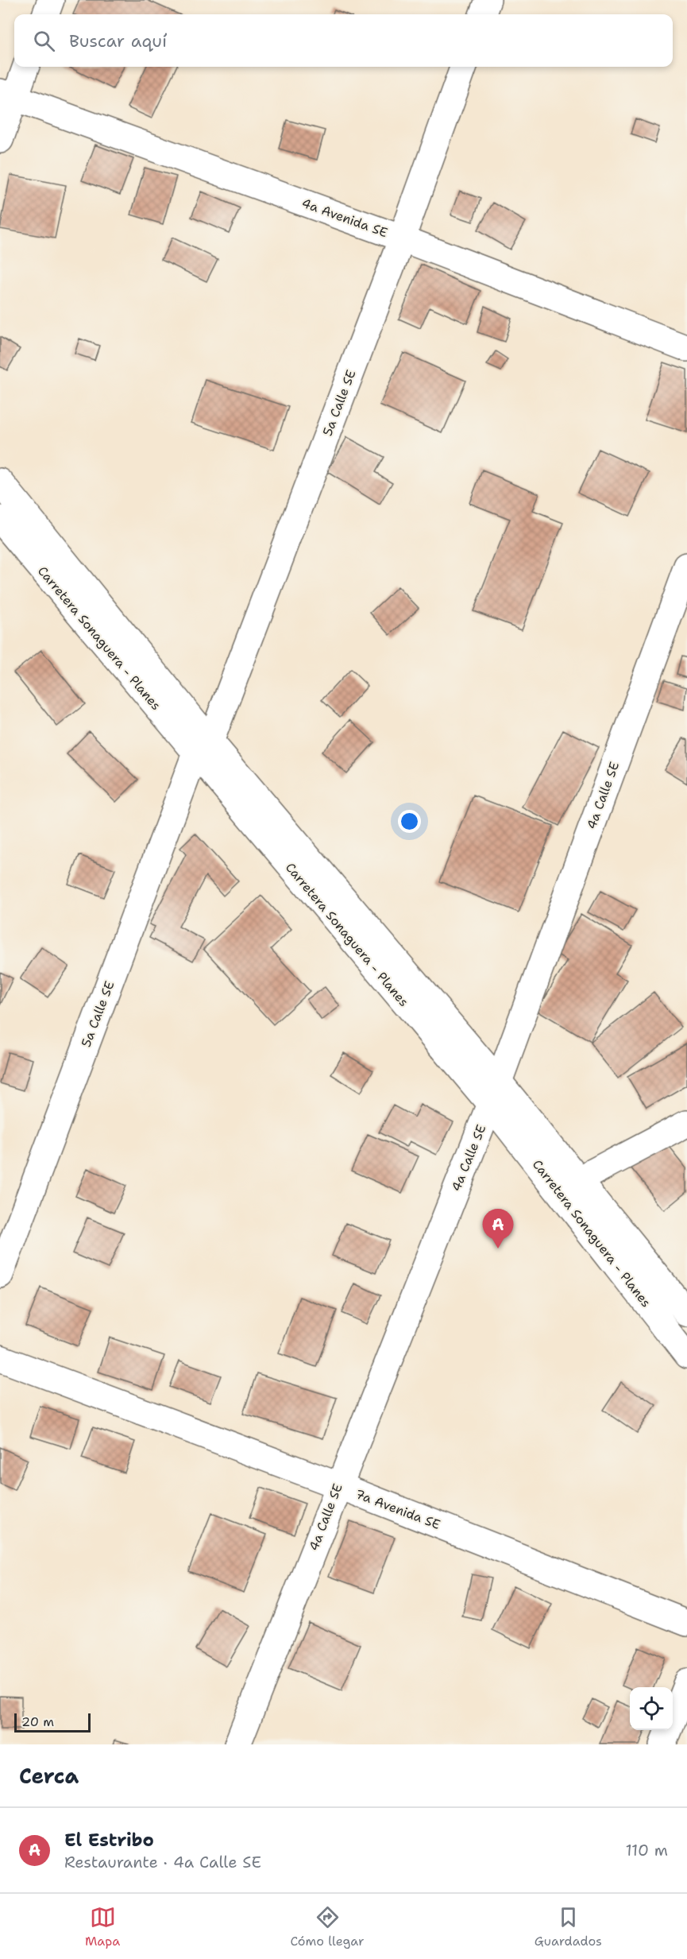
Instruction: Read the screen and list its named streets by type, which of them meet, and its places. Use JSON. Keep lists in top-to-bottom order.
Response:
{
  "streets": {
    "street": [
      "4a Avenida SE",
      "5a Calle SE",
      "Carretera Sonaguera - Planes",
      "4a Calle SE",
      "7a Avenida SE"
    ]
  },
  "crossings": [
    ["4a Avenida SE", "5a Calle SE"],
    ["5a Calle SE", "Carretera Sonaguera - Planes"],
    ["Carretera Sonaguera - Planes", "4a Calle SE"],
    ["4a Calle SE", "7a Avenida SE"]
  ],
  "scale_bar": "20 m",
  "page": {
    "search": "Buscar aquí",
    "pins": "A",
    "scale": "20 m",
    "heading": "Cerca",
    "list": [
      {
        "mark": "A",
        "name": "El Estribo",
        "note": "Restaurante · 4a Calle SE",
        "value": "110 m"
      }
    ],
    "nav": ["Mapa", "Cómo llegar", "Guardados"]
  }
}
